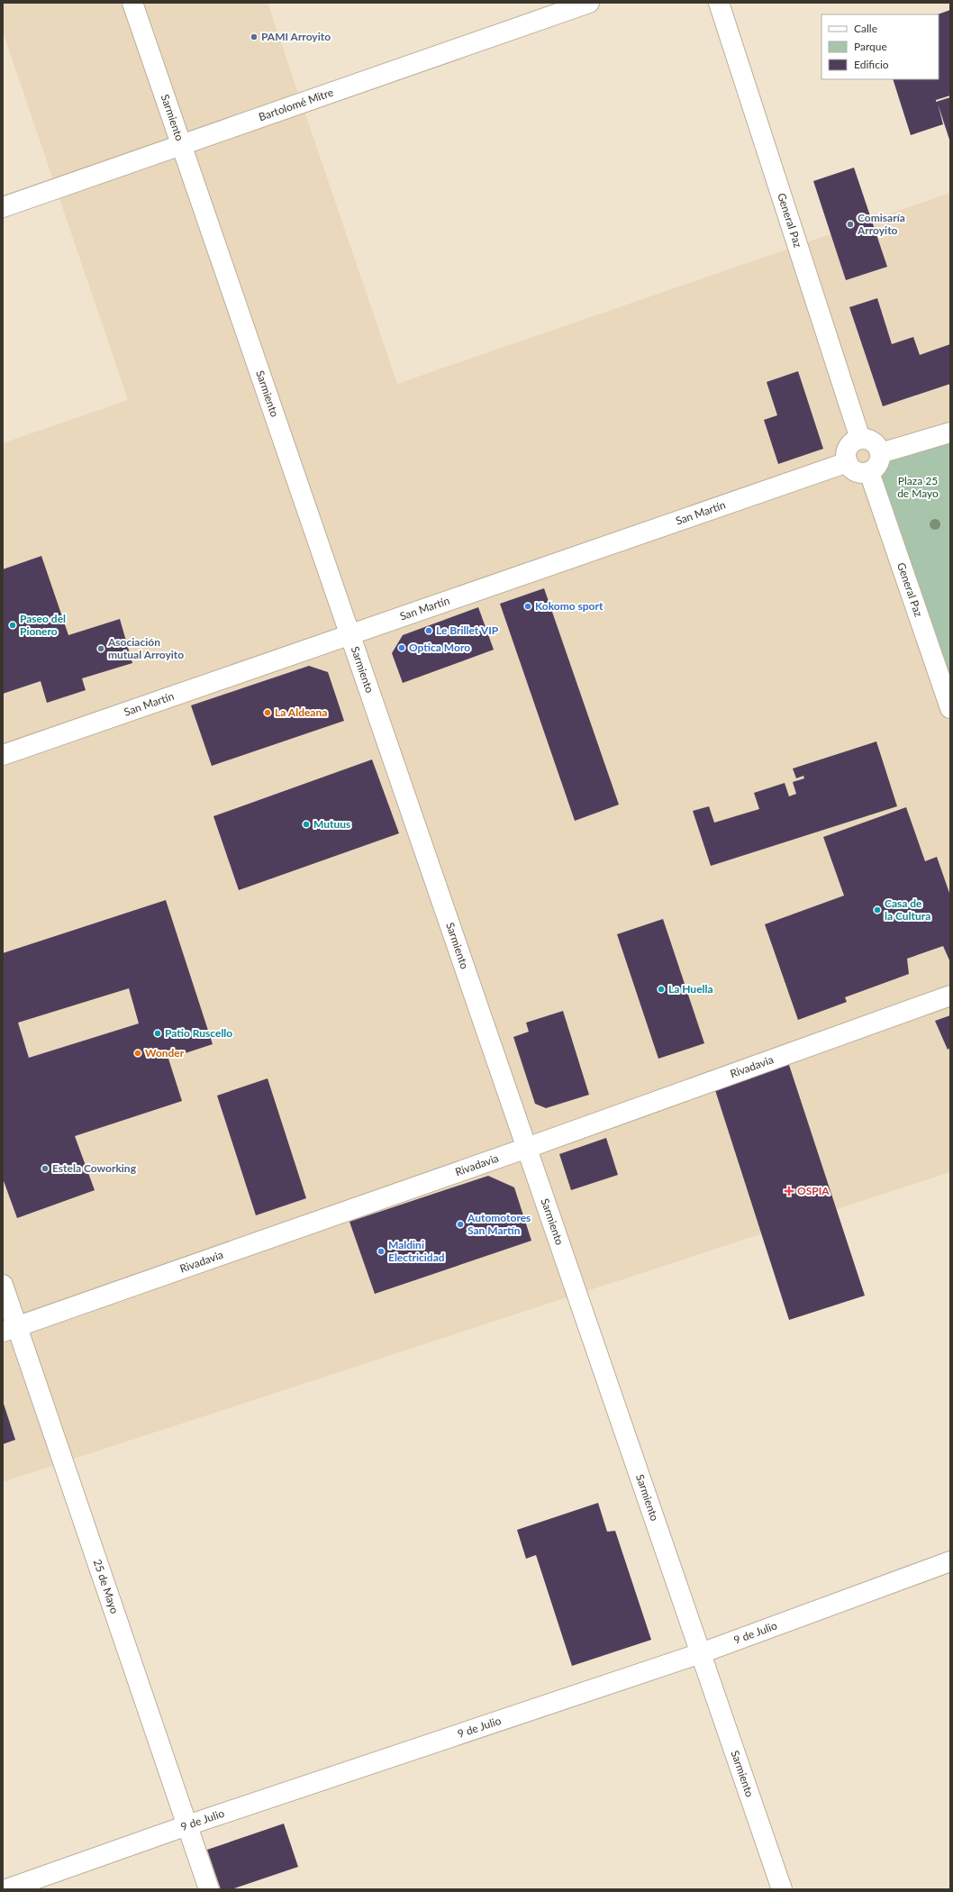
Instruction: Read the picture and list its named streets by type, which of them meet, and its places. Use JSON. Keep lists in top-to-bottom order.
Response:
{
  "streets": {
    "street": [
      "Bartolomé Mitre",
      "Sarmiento",
      "General Paz",
      "San Martín",
      "Rivadavia",
      "25 de Mayo",
      "9 de Julio"
    ]
  },
  "crossings": [
    ["Bartolomé Mitre", "Sarmiento"],
    ["Sarmiento", "San Martín"],
    ["Sarmiento", "Rivadavia"],
    ["Sarmiento", "9 de Julio"],
    ["General Paz", "San Martín"],
    ["Rivadavia", "25 de Mayo"],
    ["25 de Mayo", "9 de Julio"]
  ],
  "parks": ["Plaza 25 de Mayo"],
  "places": {
    "other": [
      "PAMI Arroyito",
      "Comisaría Arroyito",
      "Kokomo sport",
      "Paseo del Pionero",
      "Le Brillet VIP",
      "Optica Moro",
      "Asociación mutual Arroyito",
      "La Aldeana",
      "Mutuus",
      "Casa de la Cultura",
      "La Huella",
      "Patio Ruscello",
      "Wonder",
      "Estela Coworking",
      "Automotores San Martín",
      "Maldini Electricidad"
    ],
    "health": ["OSPIA"]
  },
  "legend": ["Calle", "Parque", "Edificio"]
}
